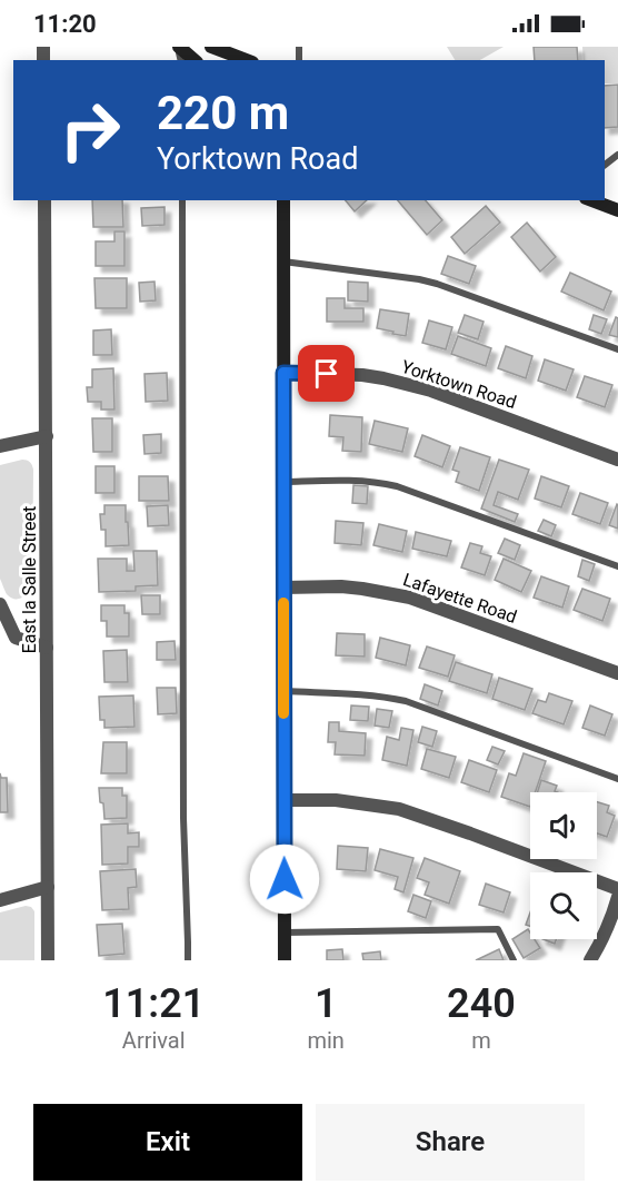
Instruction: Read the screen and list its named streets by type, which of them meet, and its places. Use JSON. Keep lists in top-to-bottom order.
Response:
{
  "streets": {
    "street": ["Yorktown Road", "East la Salle Street", "Lafayette Road"]
  },
  "page": {
    "status": "11:20",
    "turn": ["220 m", "Yorktown Road"],
    "eta": [
      "11:21",
      "Arrival",
      "1",
      "min",
      "240",
      "m"
    ],
    "buttons": ["Exit", "Share"]
  }
}
